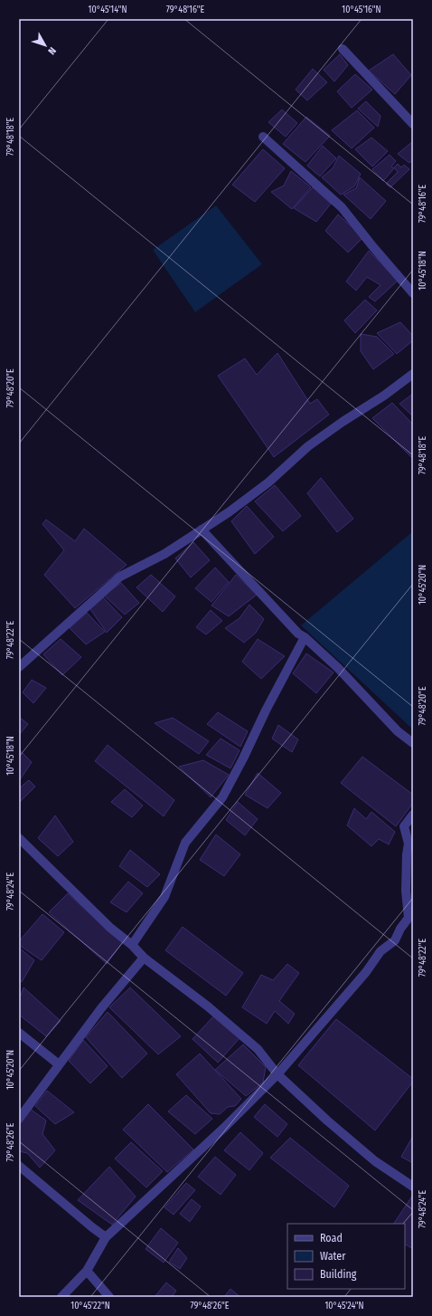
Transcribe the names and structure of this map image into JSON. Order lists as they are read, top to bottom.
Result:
{
  "legend": ["Road", "Water", "Building"],
  "north": "bottom right",
  "coordinates": [
    "10°45'14\"N",
    "79°48'16\"E",
    "10°45'16\"N",
    "79°48'18\"E",
    "10°45'18\"N",
    "79°48'20\"E",
    "10°45'20\"N",
    "79°48'22\"E",
    "79°48'24\"E",
    "79°48'26\"E",
    "10°45'22\"N",
    "10°45'24\"N"
  ]
}
